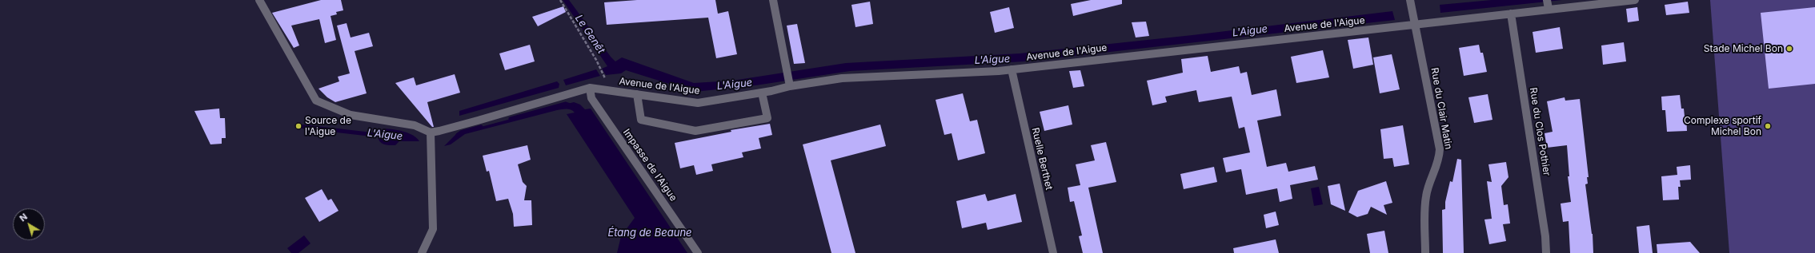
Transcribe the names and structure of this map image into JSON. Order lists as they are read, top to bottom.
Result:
{
  "streets": {
    "street": [
      "Avenue de l'Aigue",
      "Rue du Clair Matin",
      "Rue du Clos Pothier",
      "Ruelle Berthet",
      "Impasse de l'Aigue"
    ]
  },
  "crossings": [
    ["Avenue de l'Aigue", "Rue du Clair Matin"],
    ["Avenue de l'Aigue", "Rue du Clos Pothier"],
    ["Avenue de l'Aigue", "Ruelle Berthet"],
    ["Avenue de l'Aigue", "Impasse de l'Aigue"]
  ],
  "water": ["L'Aigue", "Le Genêt", "Étang de Beaune"],
  "places": ["Stade Michel Bon", "Source de l'Aigue", "Complexe sportif Michel Bon"],
  "north": "top left"
}
